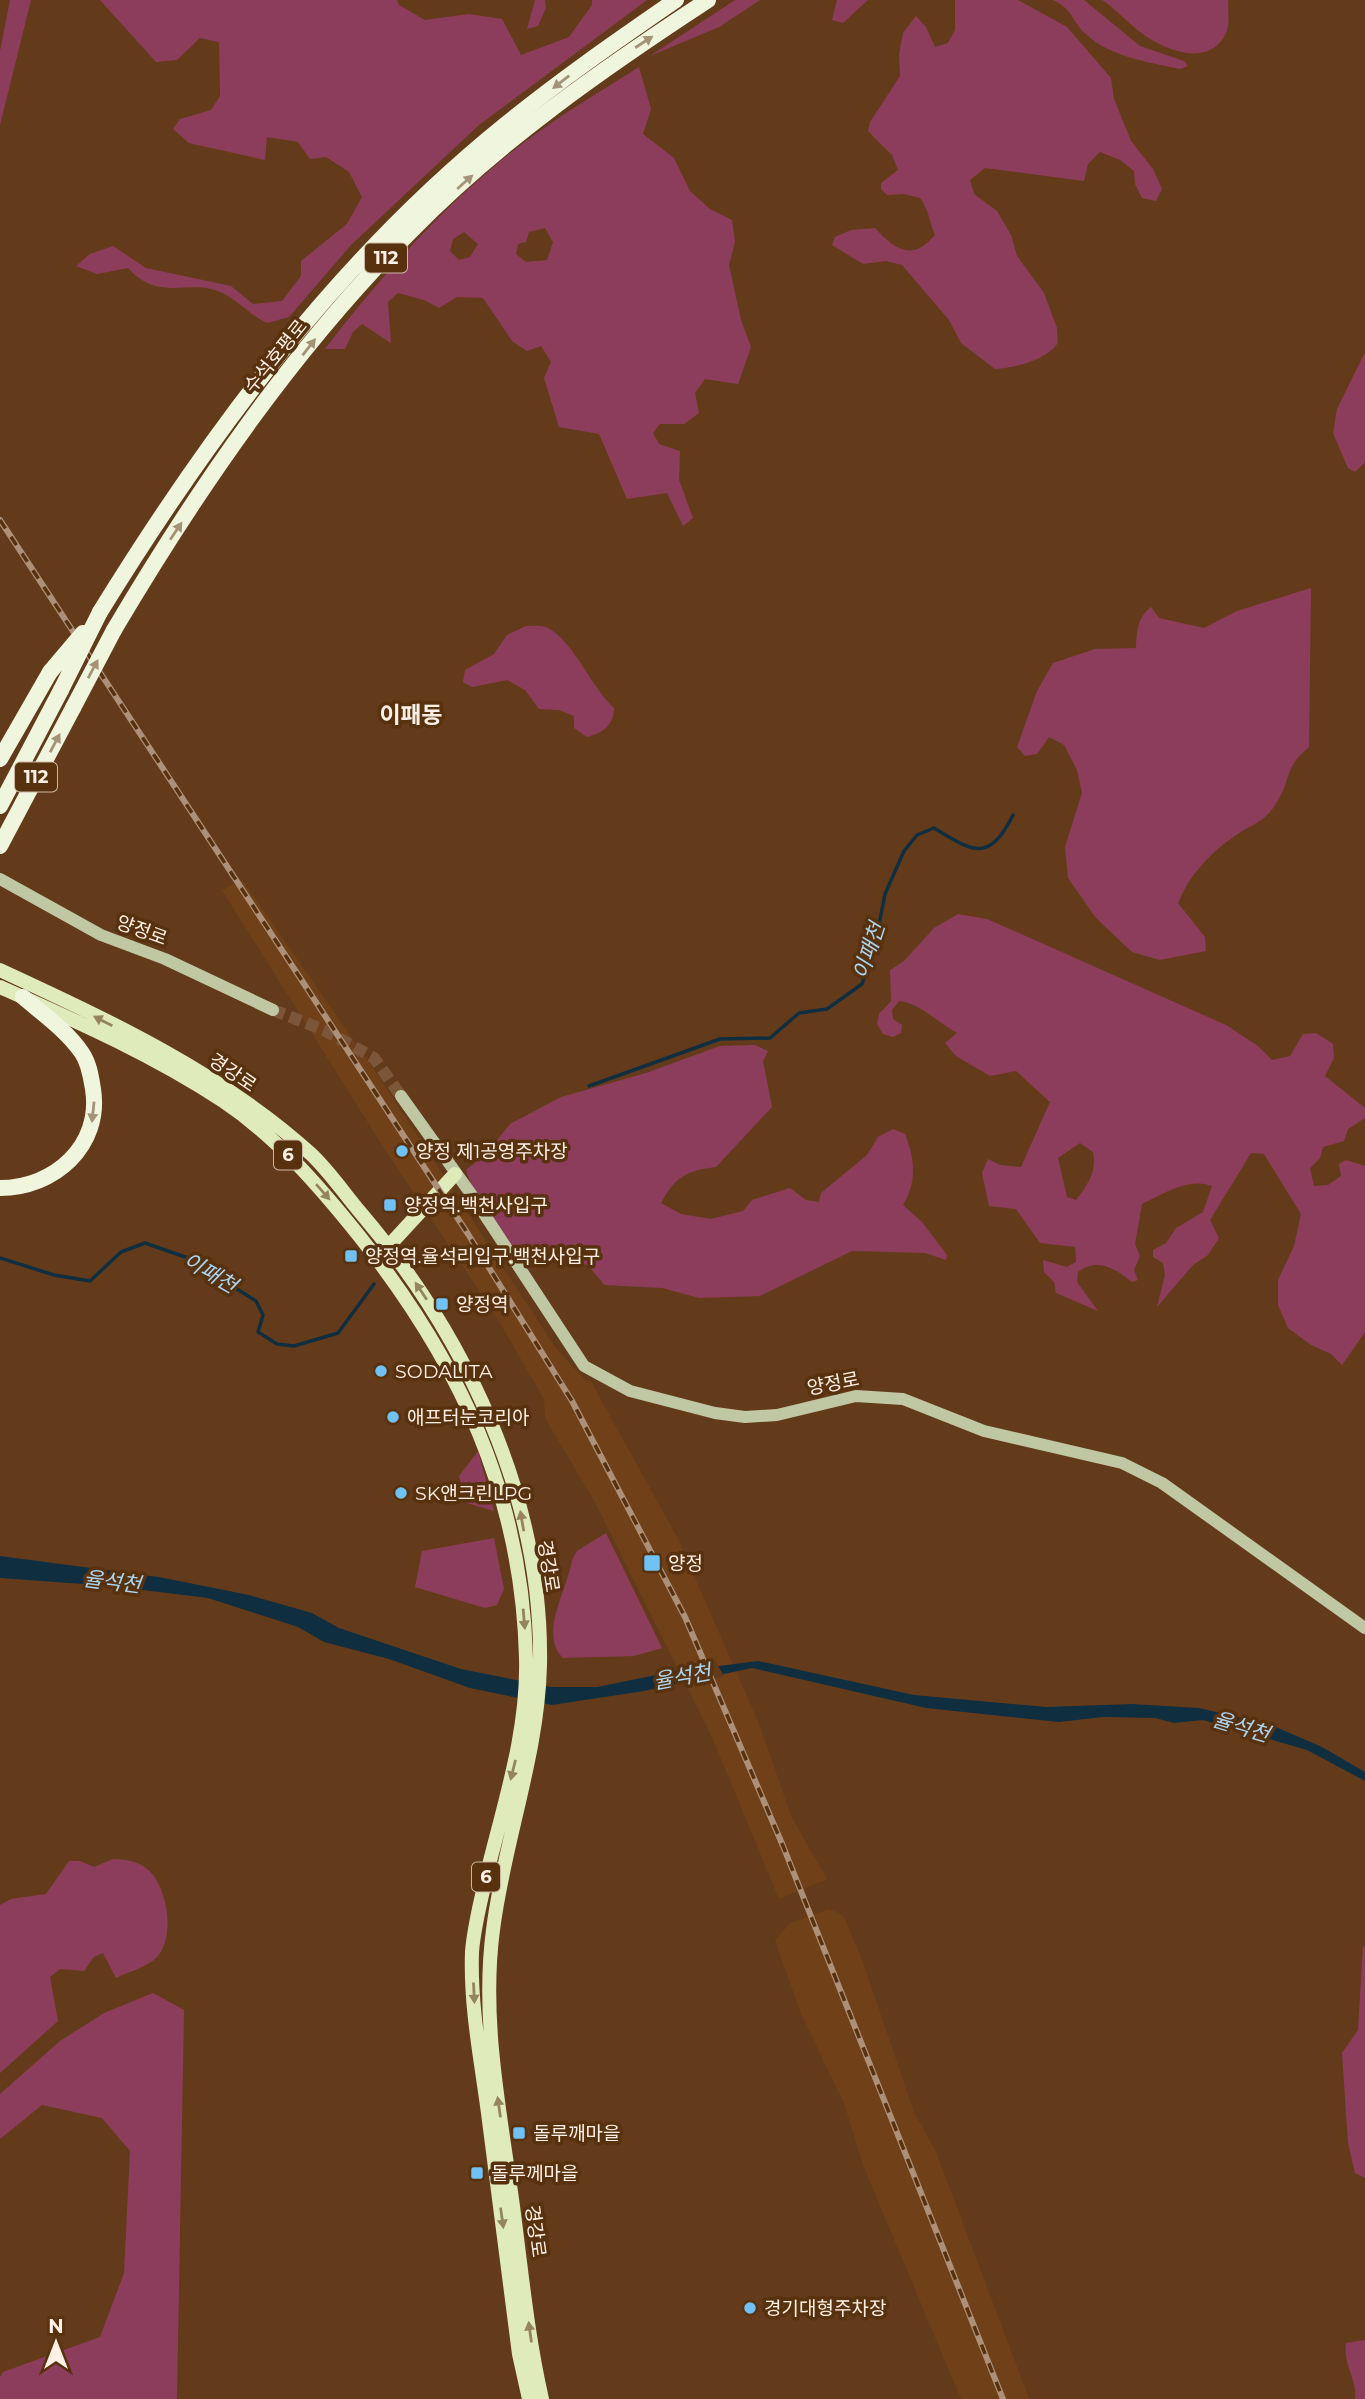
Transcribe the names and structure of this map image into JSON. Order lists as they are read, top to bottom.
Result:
{
  "streets": {
    "highway": ["112", "수석호평로"],
    "main road": ["양정로", "경강로", "6"]
  },
  "districts": ["이패동"],
  "water": ["이패천", "율석천"],
  "places": {
    "other": [
      "양정 제1공영주차장",
      "SODALITA",
      "애프터눈코리아",
      "SK앤크린LPG",
      "경기대형주차장"
    ],
    "transit": [
      "양정역.백천사입구",
      "양정역.율석리입구.백천사입구",
      "양정역",
      "양정",
      "돌루깨마을",
      "돌루께마을"
    ]
  },
  "north": "top"
}
